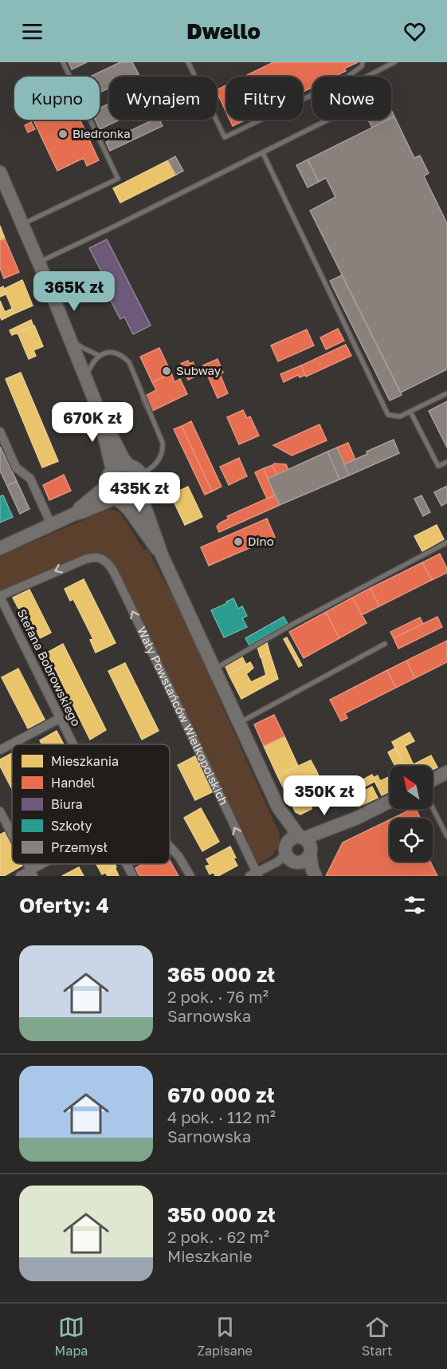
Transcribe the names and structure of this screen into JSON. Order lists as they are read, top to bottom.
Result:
{
  "streets": {
    "street": ["Stefana Bobrowskiego", "Wały Powstańców Wielkopolskich"]
  },
  "crossings": [
    ["Stefana Bobrowskiego", "Wały Powstańców Wielkopolskich"]
  ],
  "one_way": ["Wały Powstańców Wielkopolskich"],
  "places": ["Biedronka", "Subway", "Dino"],
  "legend": [
    "Mieszkania",
    "Handel",
    "Biura",
    "Szkoły",
    "Przemysł"
  ],
  "north": "top left",
  "page": {
    "header": "Dwello",
    "chip": [
      "Kupno",
      "Wynajem",
      "Filtry",
      "Nowe"
    ],
    "price": [
      "365K zł",
      "670K zł",
      "435K zł",
      "350K zł"
    ],
    "heading": "Oferty: 4",
    "list": [
      {
        "name": "365 000 zł",
        "note": "2 pok. · 76 m² · Sarnowska"
      },
      {
        "name": "670 000 zł",
        "note": "4 pok. · 112 m² · Sarnowska"
      },
      {
        "name": "350 000 zł",
        "note": "2 pok. · 62 m² · Mieszkanie"
      }
    ],
    "tabs": ["Mapa", "Zapisane", "Start"]
  }
}
